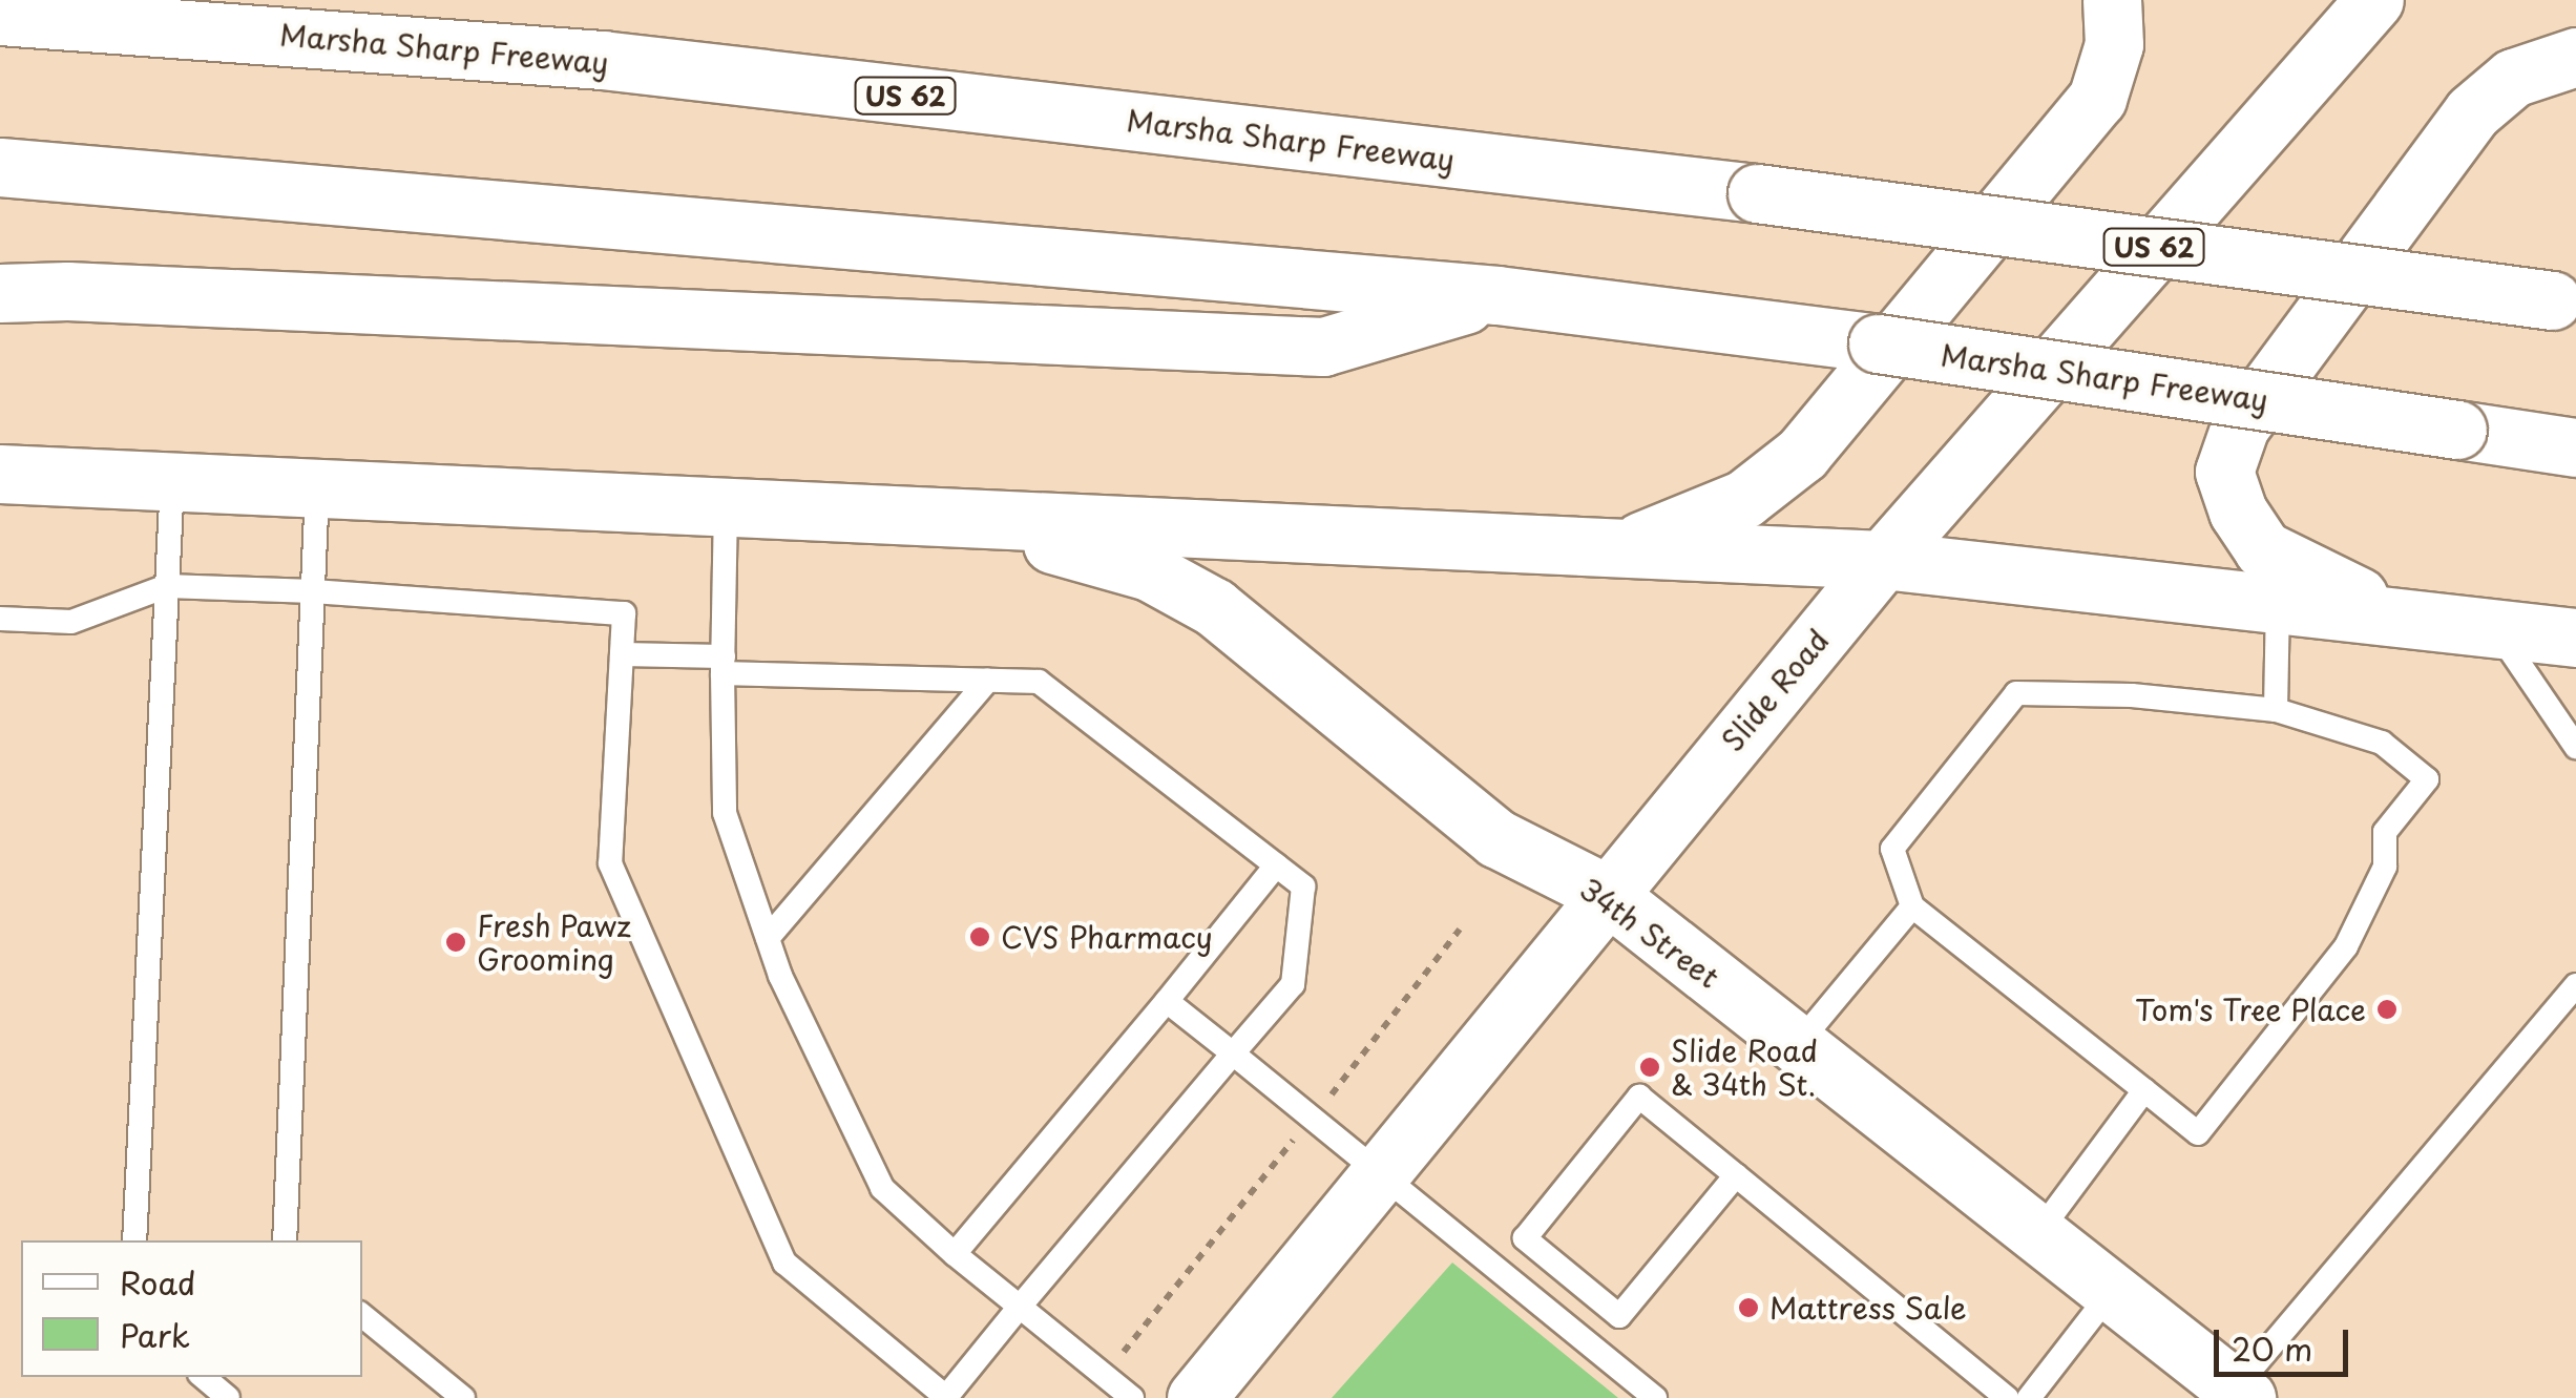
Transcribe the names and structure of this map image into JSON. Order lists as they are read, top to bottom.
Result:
{
  "streets": {
    "main road": [
      "Marsha Sharp Freeway",
      "US 62",
      "Slide Road",
      "34th Street"
    ]
  },
  "crossings": [
    ["Slide Road", "34th Street"]
  ],
  "places": [
    "CVS Pharmacy",
    "Fresh Pawz Grooming",
    "Tom's Tree Place",
    "Slide Road & 34th St.",
    "Mattress Sale"
  ],
  "legend": ["Road", "Park"],
  "scale_bar": "20 m"
}
